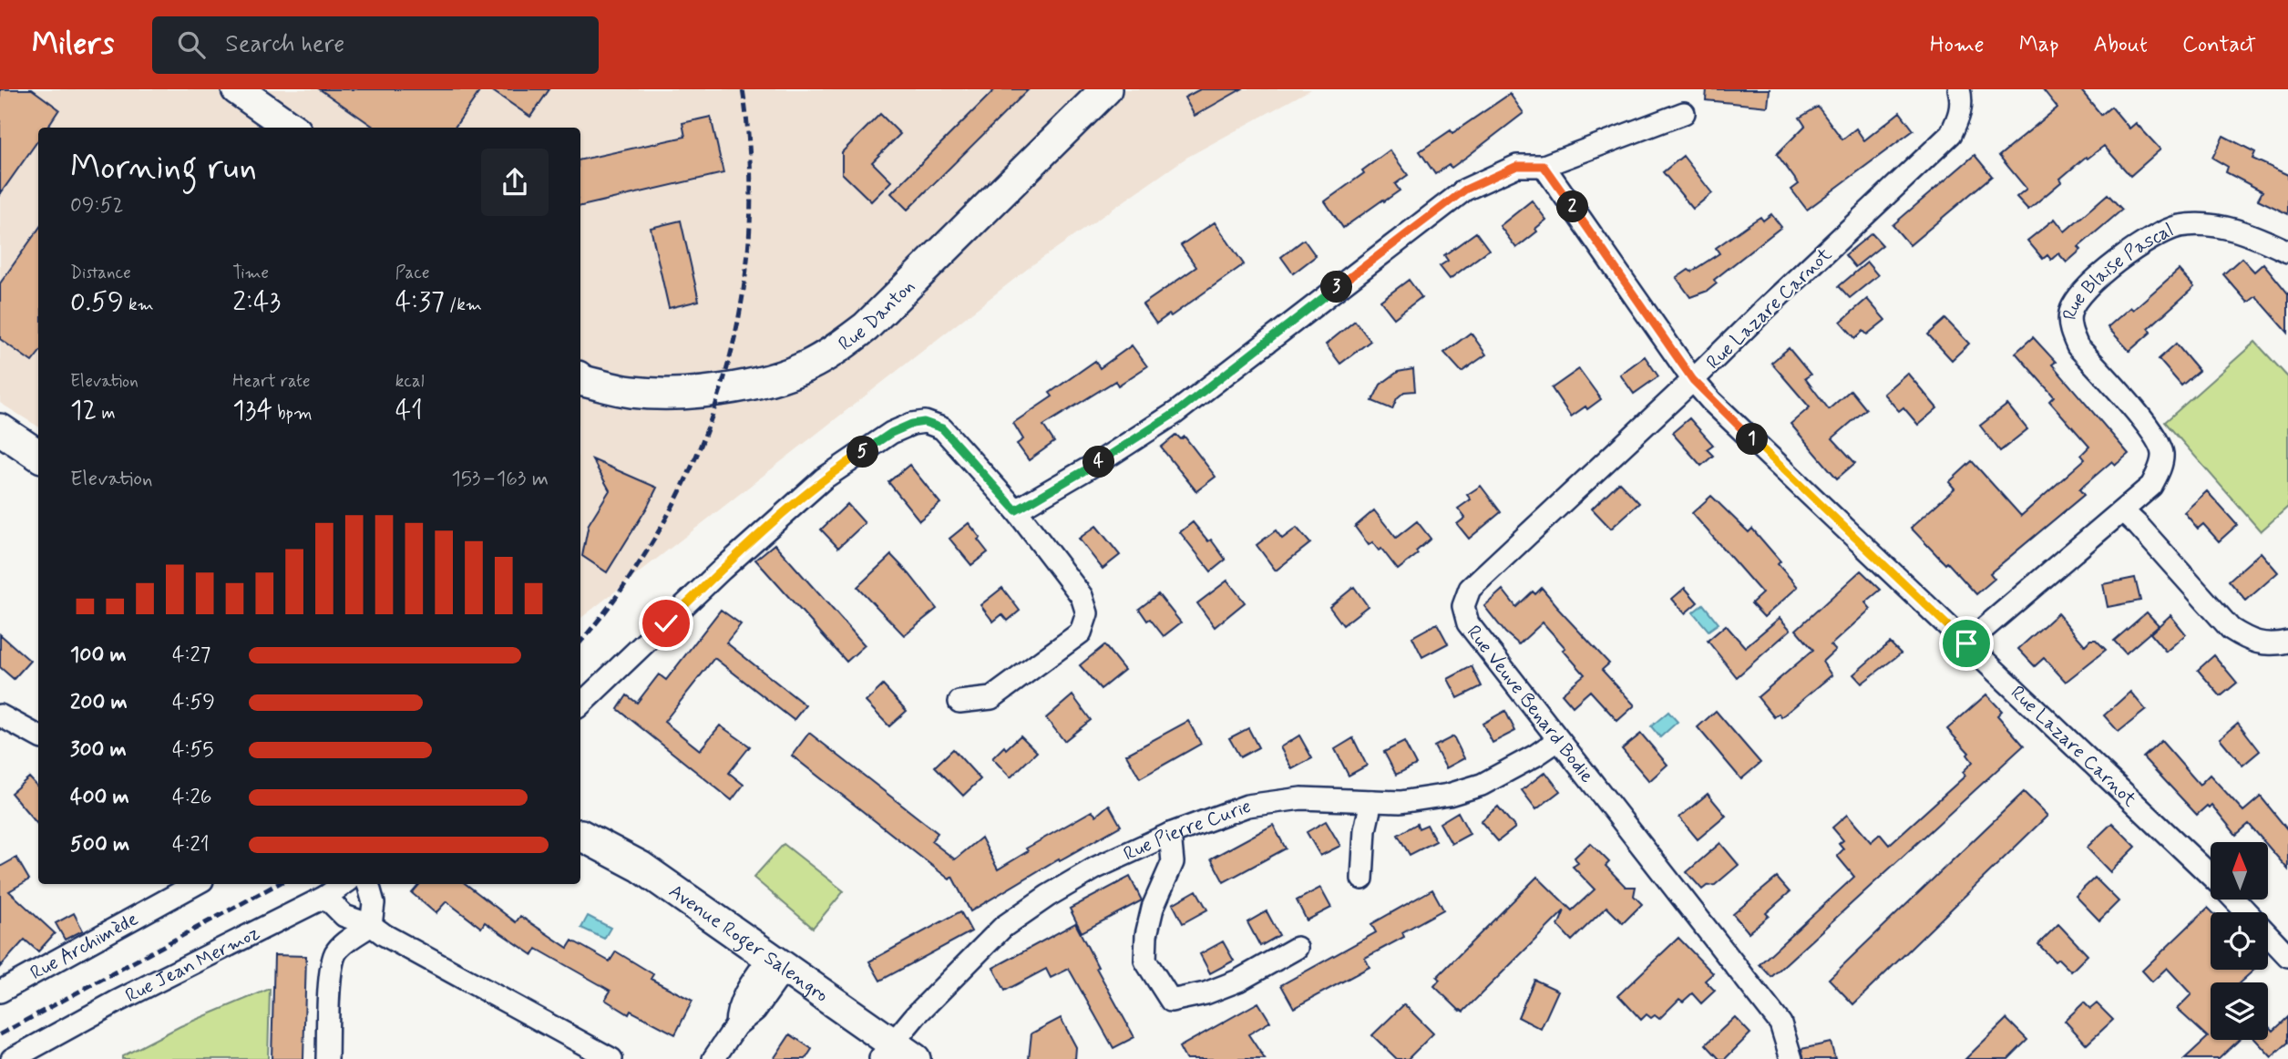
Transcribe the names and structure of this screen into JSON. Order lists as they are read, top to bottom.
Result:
{
  "streets": {
    "street": [
      "Rue Blaise Pascal",
      "Rue Lazare Carnot",
      "Rue Danton",
      "Rue Veuve Benard Bodie",
      "Rue Pierre Curie",
      "Avenue Roger Salengro",
      "Rue Archimède",
      "Rue Jean Mermoz"
    ]
  },
  "crossings": [
    ["Rue Blaise Pascal", "Rue Lazare Carnot"],
    ["Rue Lazare Carnot", "Rue Veuve Benard Bodie"],
    ["Rue Veuve Benard Bodie", "Rue Pierre Curie"],
    ["Rue Pierre Curie", "Avenue Roger Salengro"]
  ],
  "north": "top",
  "page": {
    "header": "Milers",
    "search": "Search here",
    "nav": [
      "Home",
      "Map",
      "About",
      "Contact"
    ],
    "heading": ["Morning run", "09:52"],
    "pins": [
      "2",
      "3",
      "1",
      "5",
      "4"
    ],
    "stats": [
      ["Distance", "0.59 km"],
      ["Time", "2:43"],
      ["Pace", "4:37 /km"],
      ["Elevation", "12 m"],
      ["Heart rate", "134 bpm"],
      ["kcal", "41"]
    ],
    "chart": ["Elevation", "153–163 m"],
    "list": [
      {
        "name": "100 m",
        "note": "4:27"
      },
      {
        "name": "200 m",
        "note": "4:59"
      },
      {
        "name": "300 m",
        "note": "4:55"
      },
      {
        "name": "400 m",
        "note": "4:26"
      },
      {
        "name": "500 m",
        "note": "4:21"
      }
    ]
  }
}
